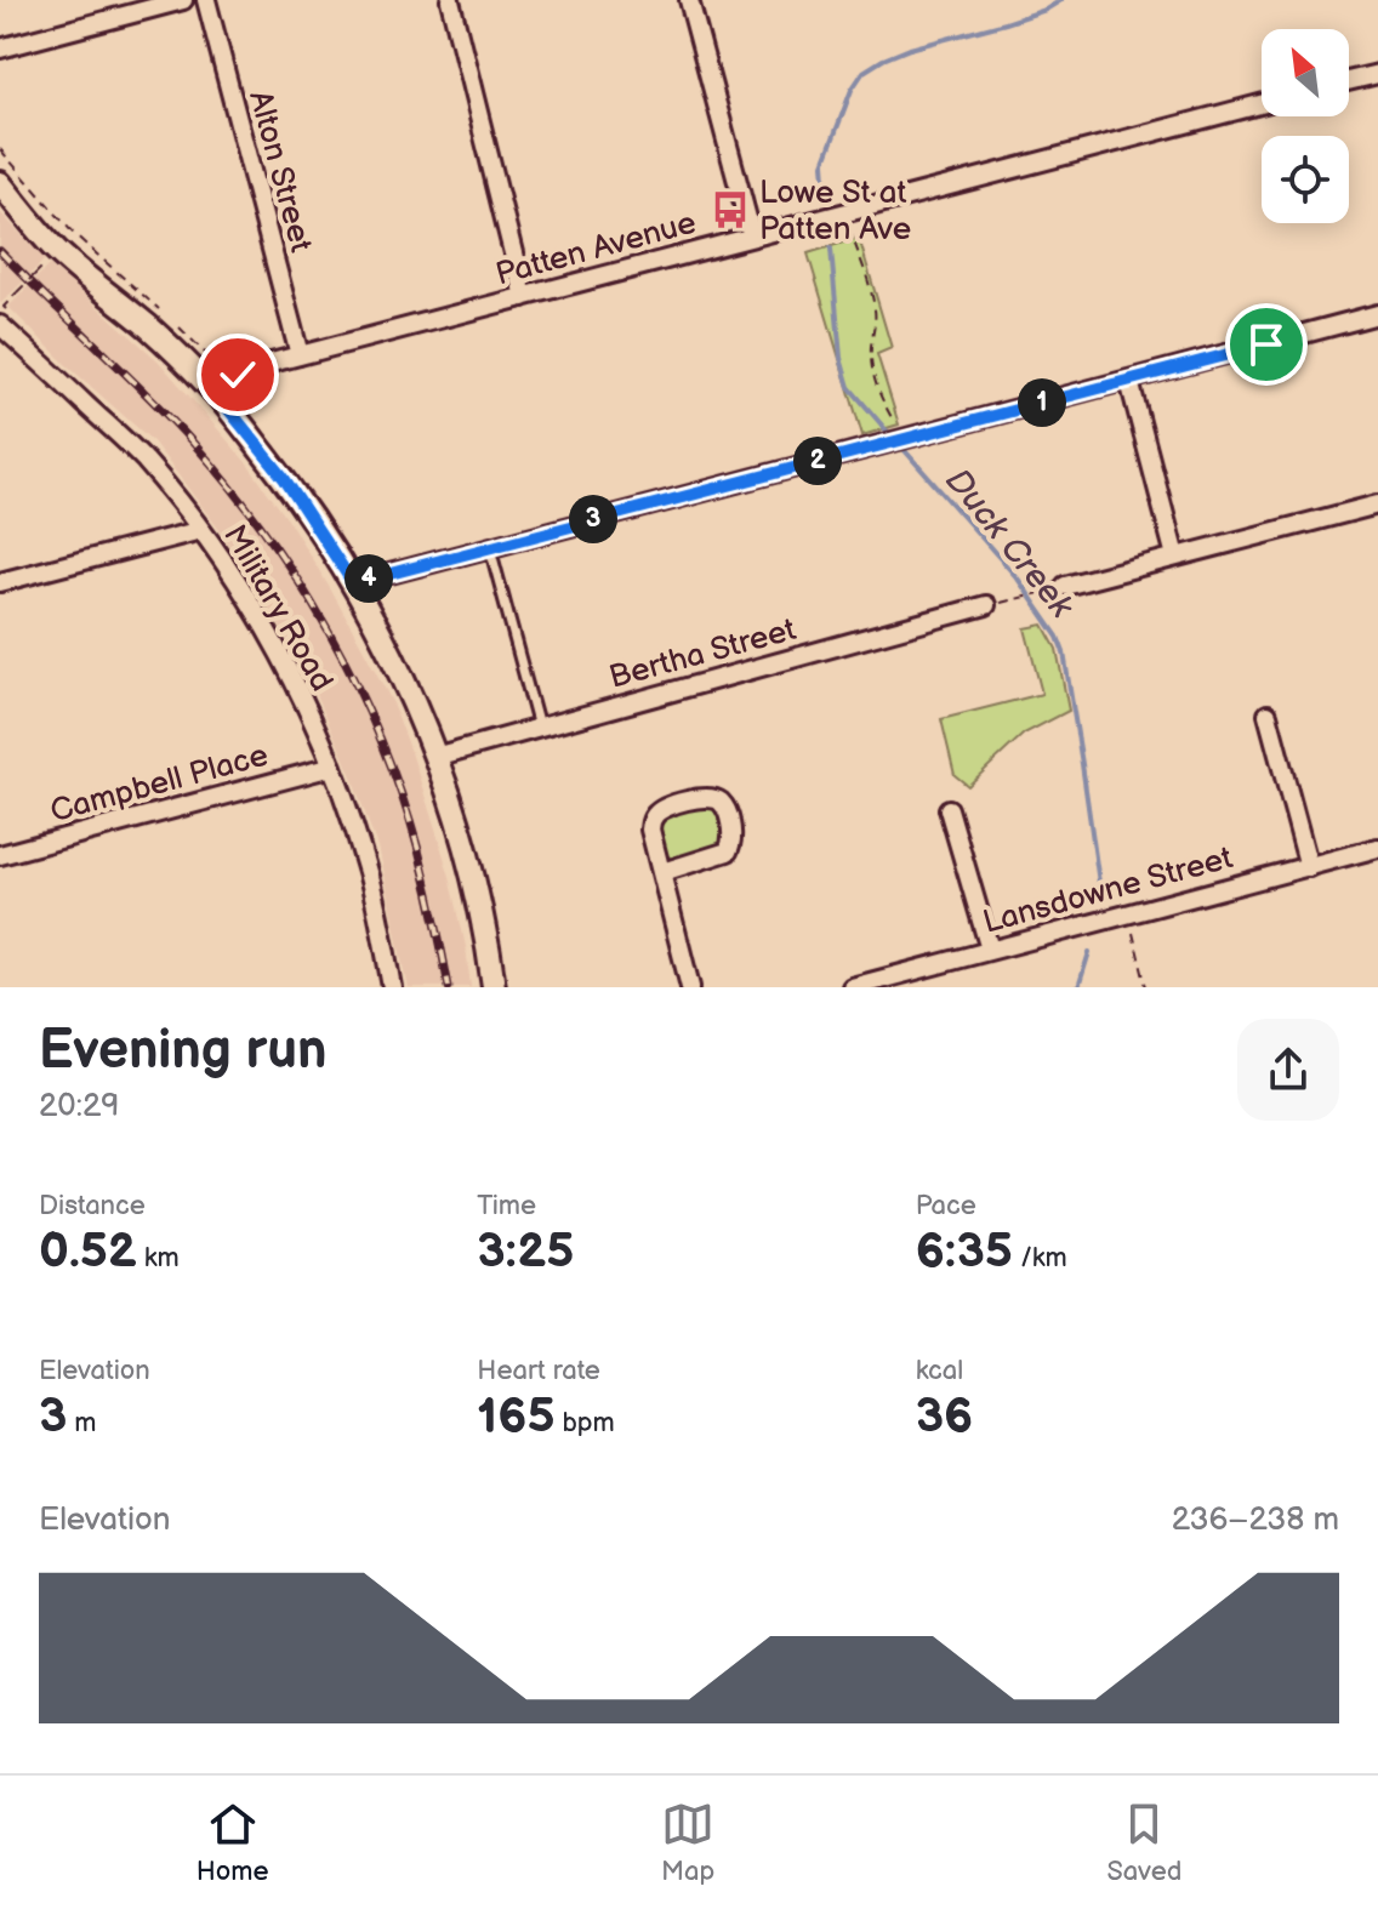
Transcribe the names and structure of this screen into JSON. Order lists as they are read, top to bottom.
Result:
{
  "streets": {
    "street": [
      "Alton Street",
      "Patten Avenue",
      "Military Road",
      "Bertha Street",
      "Campbell Place",
      "Lansdowne Street"
    ]
  },
  "crossings": [
    ["Alton Street", "Patten Avenue"],
    ["Military Road", "Campbell Place"]
  ],
  "water": ["Duck Creek"],
  "places": {
    "bus stop": ["Lowe St at Patten Ave"]
  },
  "north": "top left",
  "page": {
    "pins": [
      "1",
      "2",
      "3",
      "4"
    ],
    "heading": ["Evening run", "20:29"],
    "stats": [
      ["Distance", "0.52 km"],
      ["Time", "3:25"],
      ["Pace", "6:35 /km"],
      ["Elevation", "3 m"],
      ["Heart rate", "165 bpm"],
      ["kcal", "36"]
    ],
    "chart": ["Elevation", "236–238 m"],
    "tabs": ["Home", "Map", "Saved"]
  }
}
